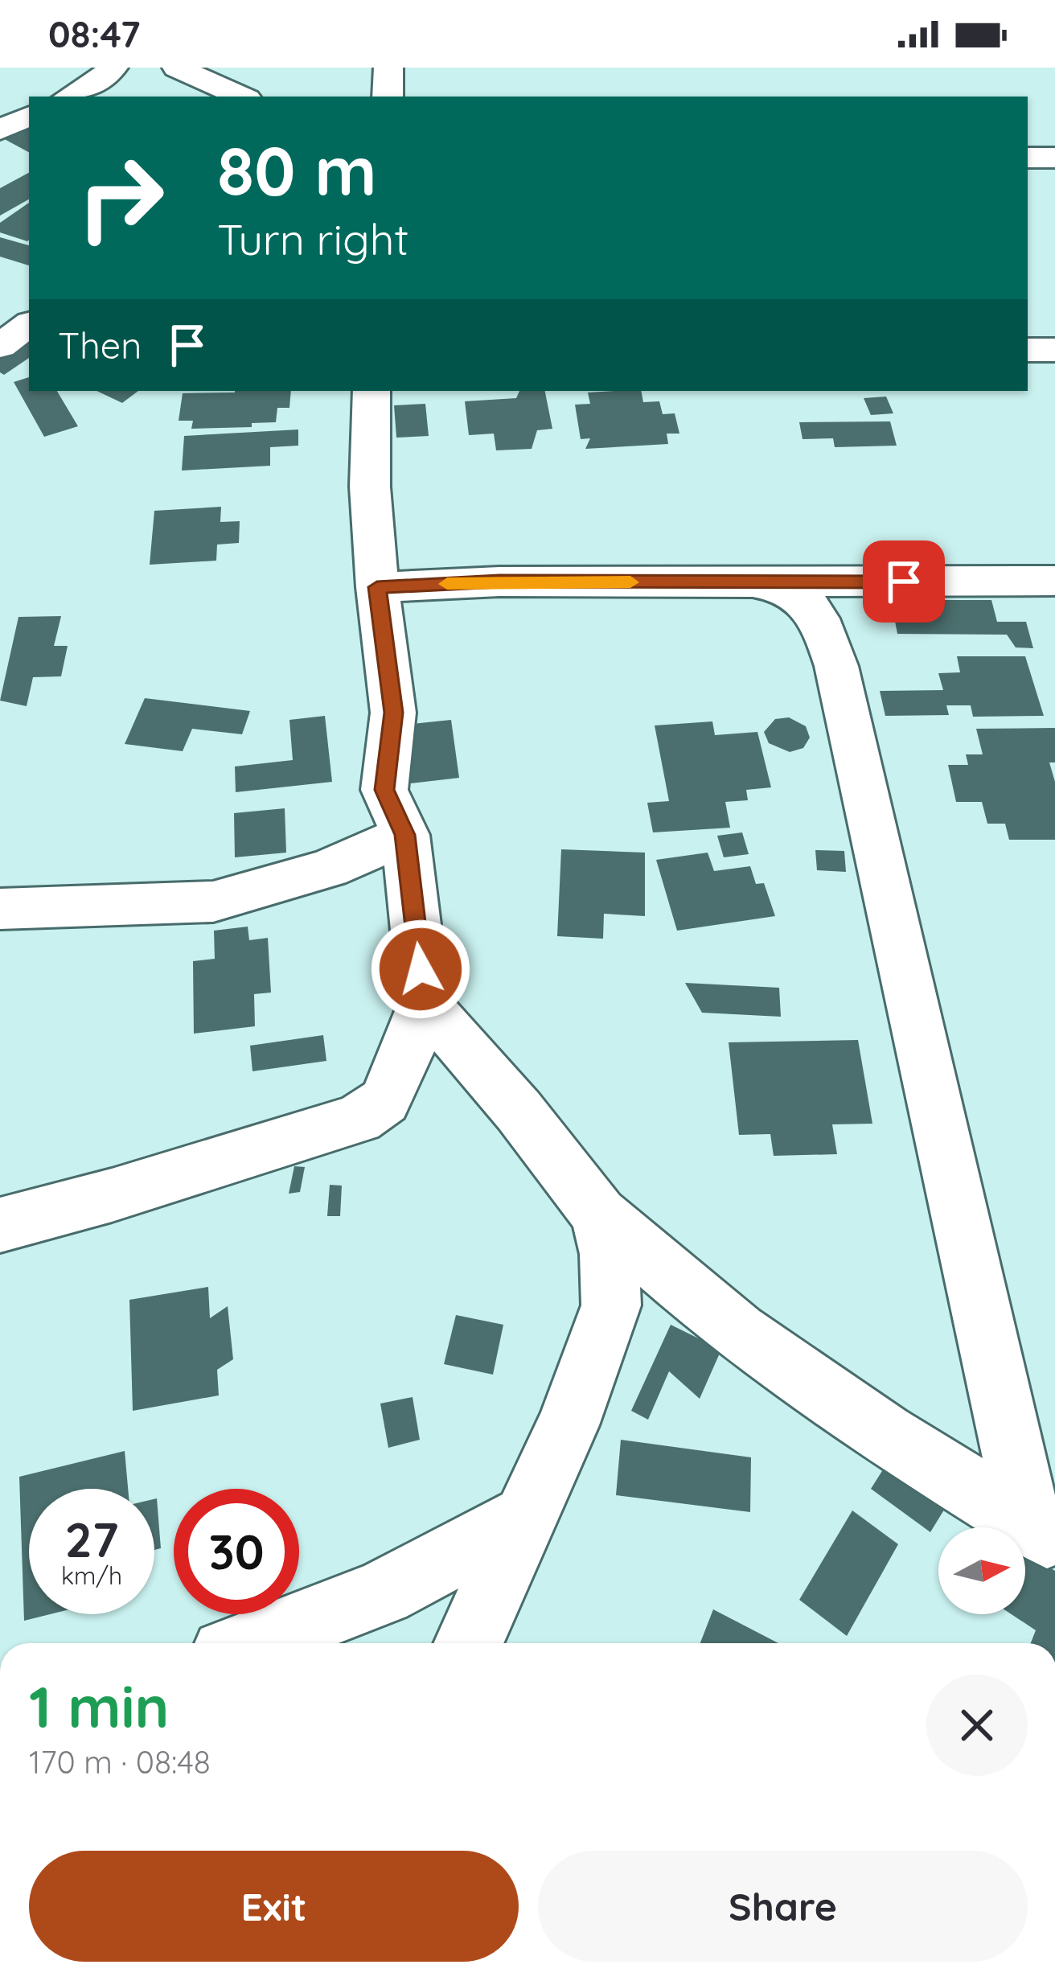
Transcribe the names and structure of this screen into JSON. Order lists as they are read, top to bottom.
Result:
{
  "north": "right",
  "page": {
    "status": "08:47",
    "turn": ["80 m", "Turn right"],
    "then": "Then",
    "speed": "27 km/h",
    "limit": "30",
    "heading": ["1 min", "170 m · 08:48"],
    "buttons": ["Exit", "Share"]
  }
}
